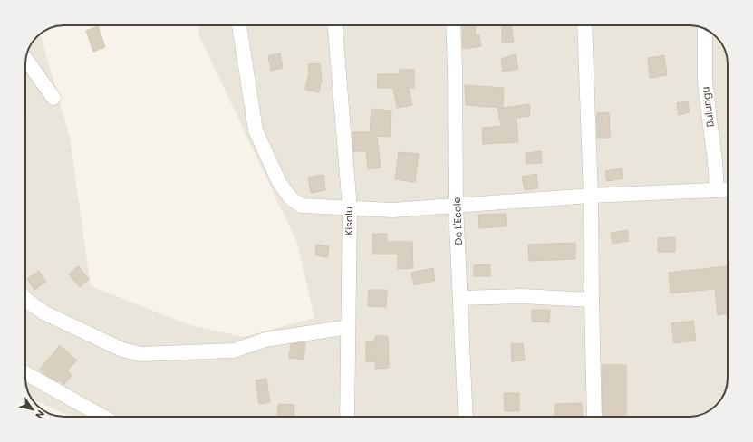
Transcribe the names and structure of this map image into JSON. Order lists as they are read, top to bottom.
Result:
{
  "streets": {
    "street": ["Bulungu", "Kisalu", "De L'Ecole"]
  },
  "north": "bottom right"
}
